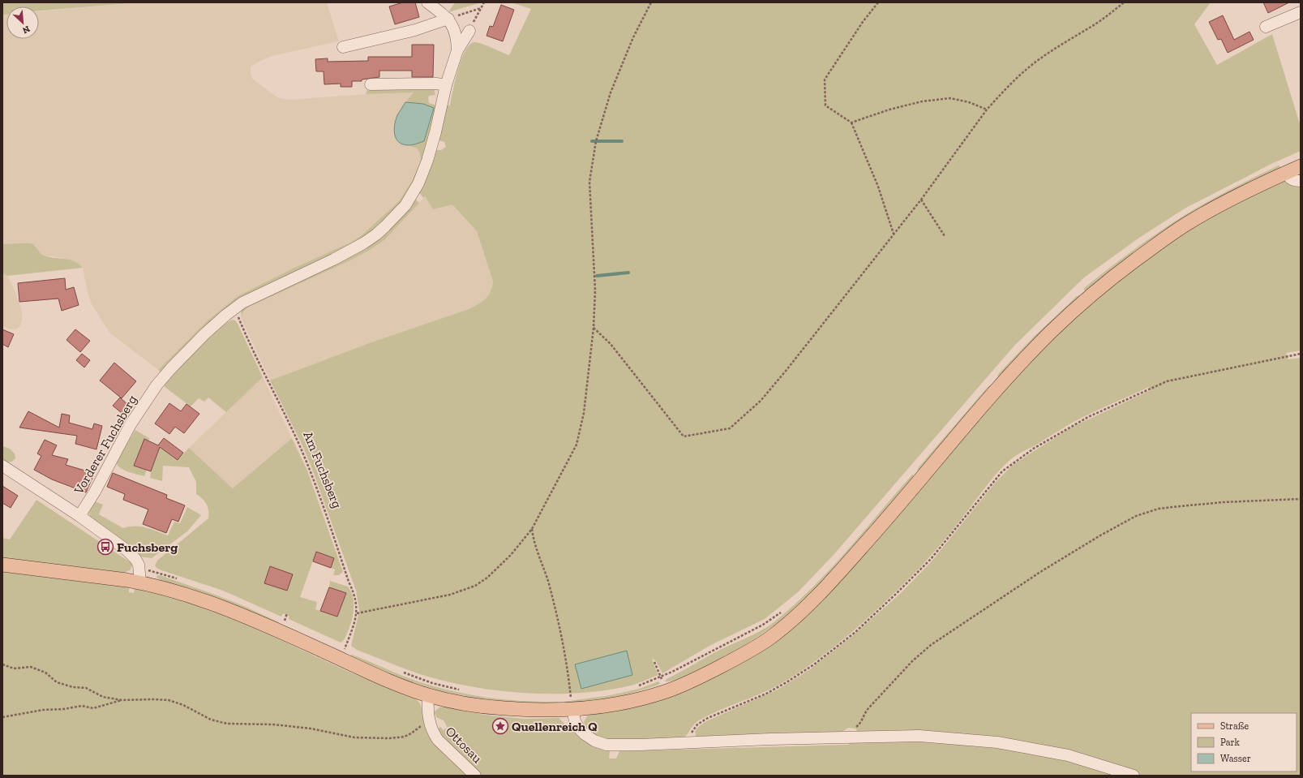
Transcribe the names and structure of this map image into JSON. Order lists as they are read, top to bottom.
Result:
{
  "streets": {
    "street": ["Vorderer Fuchsberg", "Ottosau"],
    "path": ["Am Fuchsberg"]
  },
  "crossings": [
    ["Vorderer Fuchsberg", "Am Fuchsberg"]
  ],
  "places": {
    "bus stop": ["Fuchsberg"],
    "place": ["Quellenreich Q"]
  },
  "legend": ["Straße", "Park", "Wasser"],
  "north": "bottom right"
}
